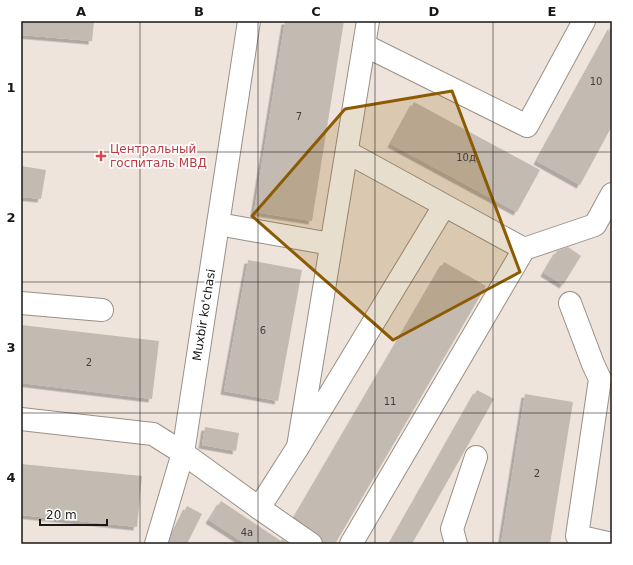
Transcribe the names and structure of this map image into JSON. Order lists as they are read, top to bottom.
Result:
{
  "streets": {
    "street": ["Muxbir ko'chasi"]
  },
  "places": {
    "health": ["Центральный госпиталь МВД"]
  },
  "house_numbers": [
    "10",
    "7",
    "10д",
    "6",
    "2",
    "11",
    "2",
    "4а"
  ],
  "scale_bar": "20 m",
  "grid": {
    "columns": [
      "A",
      "B",
      "C",
      "D",
      "E"
    ],
    "rows": [
      "1",
      "2",
      "3",
      "4"
    ]
  }
}
